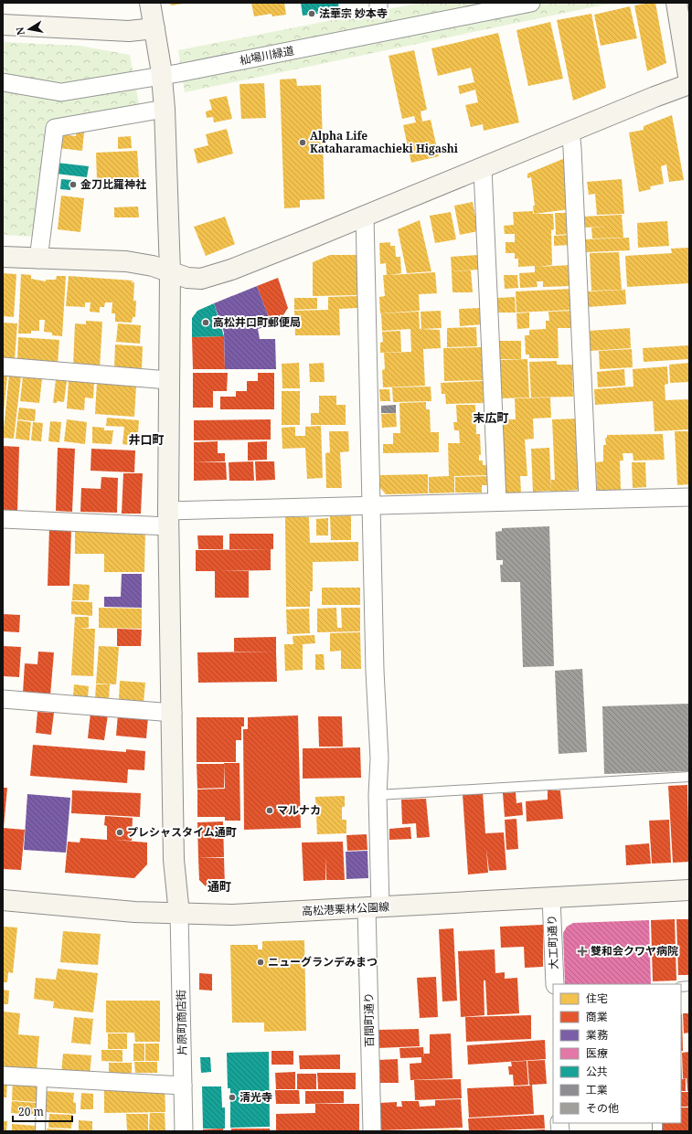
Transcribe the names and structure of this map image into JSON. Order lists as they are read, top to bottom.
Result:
{
  "streets": {
    "street": [
      "杣場川緑道",
      "高松港栗林公園線",
      "大工町通り",
      "百間町通り",
      "片原町商店街"
    ]
  },
  "crossings": [
    ["高松港栗林公園線", "大工町通り"],
    ["高松港栗林公園線", "百間町通り"],
    ["高松港栗林公園線", "片原町商店街"]
  ],
  "districts": ["末広町", "井口町", "通町"],
  "places": {
    "other": [
      "法華宗 妙本寺",
      "Alpha Life Kataharamachieki Higashi",
      "金刀比羅神社",
      "高松井口町郵便局",
      "マルナカ",
      "プレシャスタイム通町",
      "ニューグランデみまつ",
      "清光寺"
    ],
    "health": ["雙和会クワヤ病院"]
  },
  "legend": [
    "住宅",
    "商業",
    "業務",
    "医療",
    "公共",
    "工業",
    "その他"
  ],
  "scale_bar": "20 m",
  "north": "left"
}
